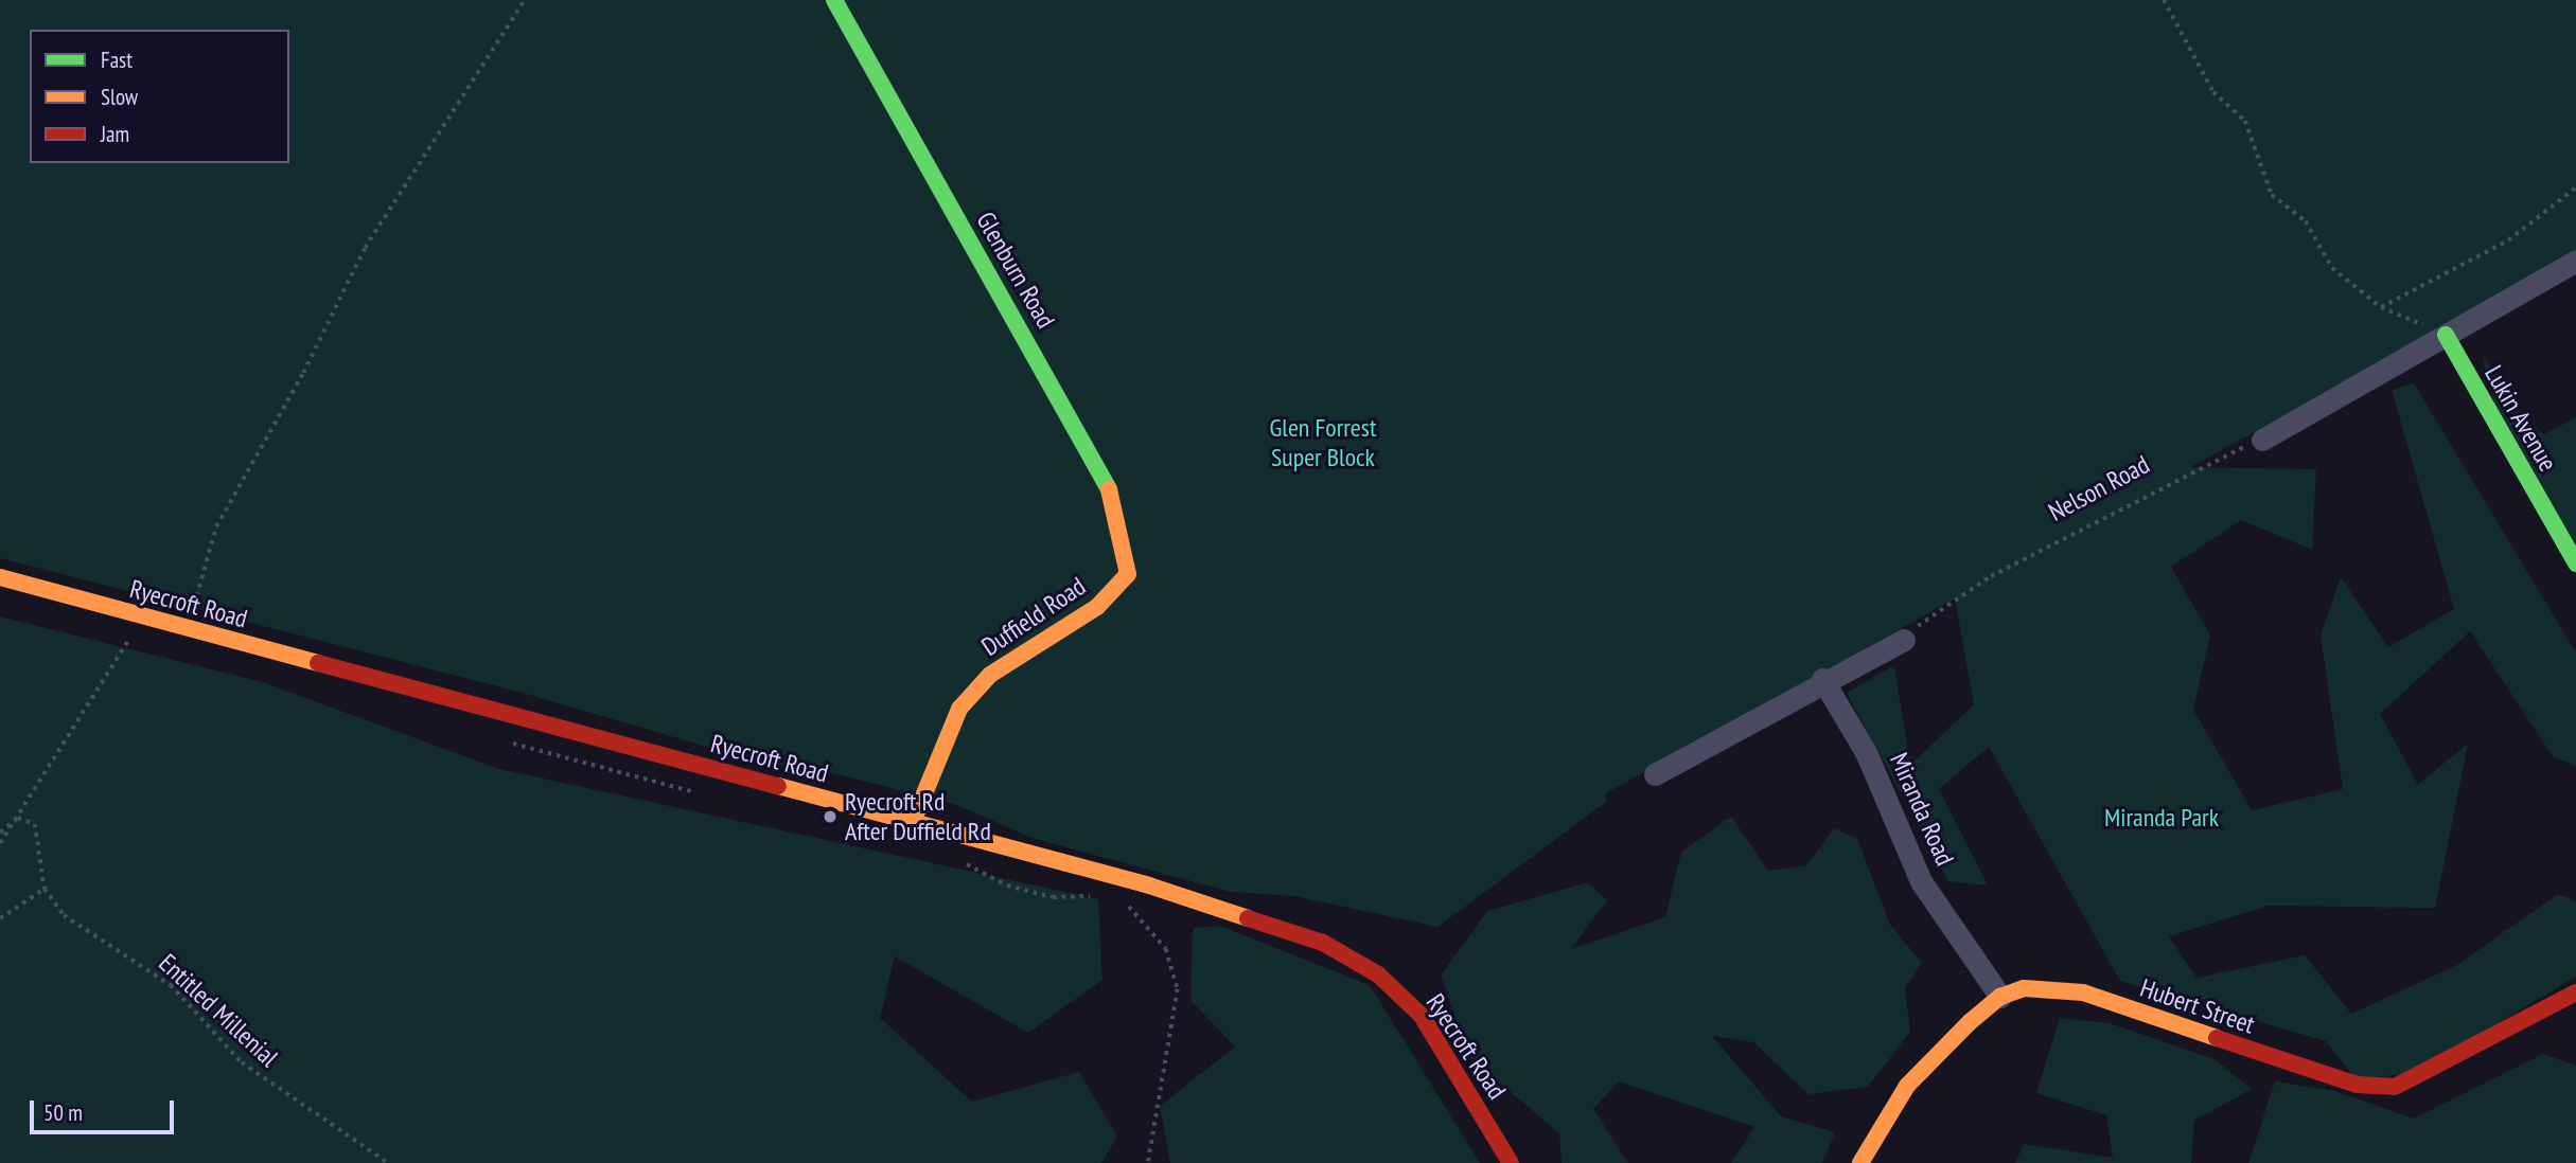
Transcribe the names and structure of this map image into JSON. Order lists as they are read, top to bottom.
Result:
{
  "streets": {
    "street": [
      "Glenburn Road",
      "Lukin Avenue",
      "Ryecroft Road",
      "Duffield Road",
      "Miranda Road",
      "Hubert Street"
    ],
    "path": ["Nelson Road", "Entitled Millenial"]
  },
  "crossings": [
    ["Glenburn Road", "Duffield Road"],
    ["Ryecroft Road", "Duffield Road"],
    ["Miranda Road", "Hubert Street"]
  ],
  "parks": ["Glen Forrest Super Block", "Miranda Park"],
  "places": ["Ryecroft Rd After Duffield Rd"],
  "legend": ["Fast", "Slow", "Jam"],
  "scale_bar": "50 m"
}
